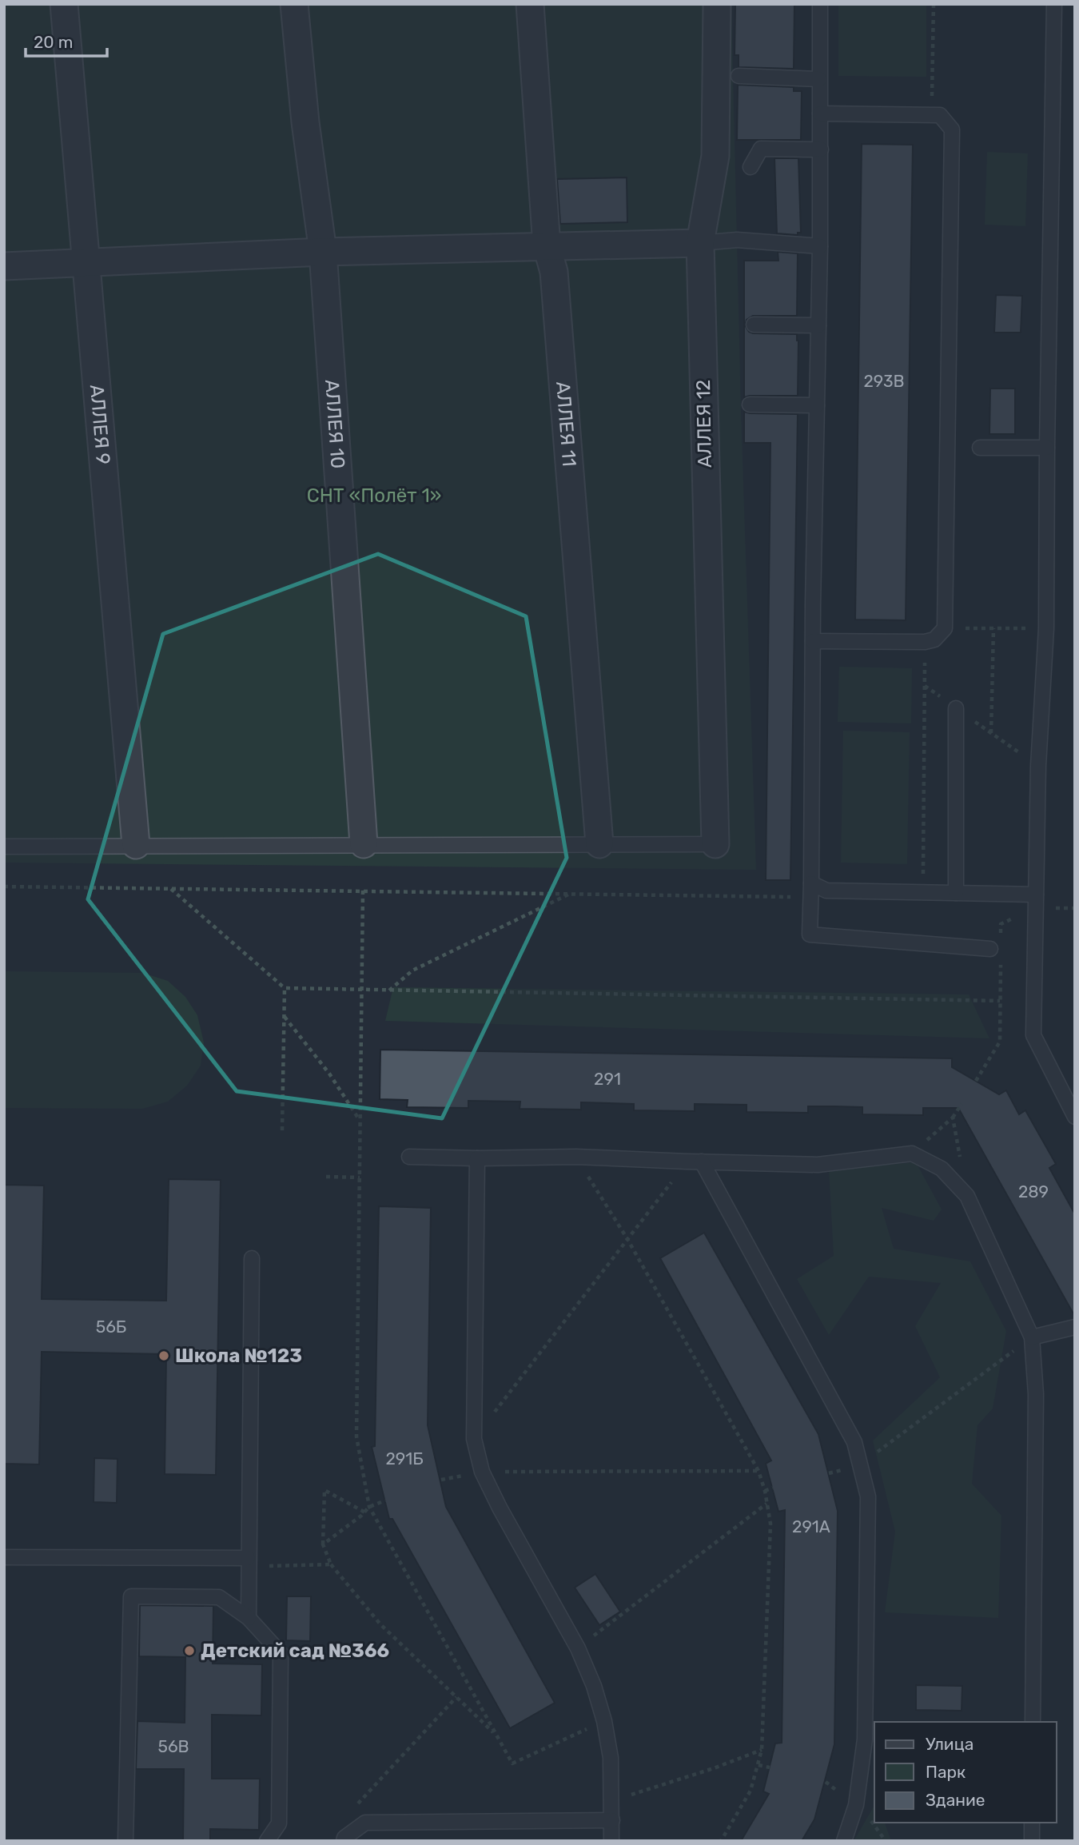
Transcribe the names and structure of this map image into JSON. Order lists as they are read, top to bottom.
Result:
{
  "streets": {
    "street": [
      "АЛЛЕЯ 10",
      "АЛЛЕЯ 11",
      "АЛЛЕЯ 12",
      "АЛЛЕЯ 9"
    ]
  },
  "parks": ["СНТ «Полёт 1»"],
  "places": ["Школа №123", "Детский сад №366"],
  "house_numbers": [
    "293В",
    "291",
    "289",
    "56Б",
    "291Б",
    "291А",
    "56В"
  ],
  "legend": ["Улица", "Парк", "Здание"],
  "scale_bar": "20 m"
}
